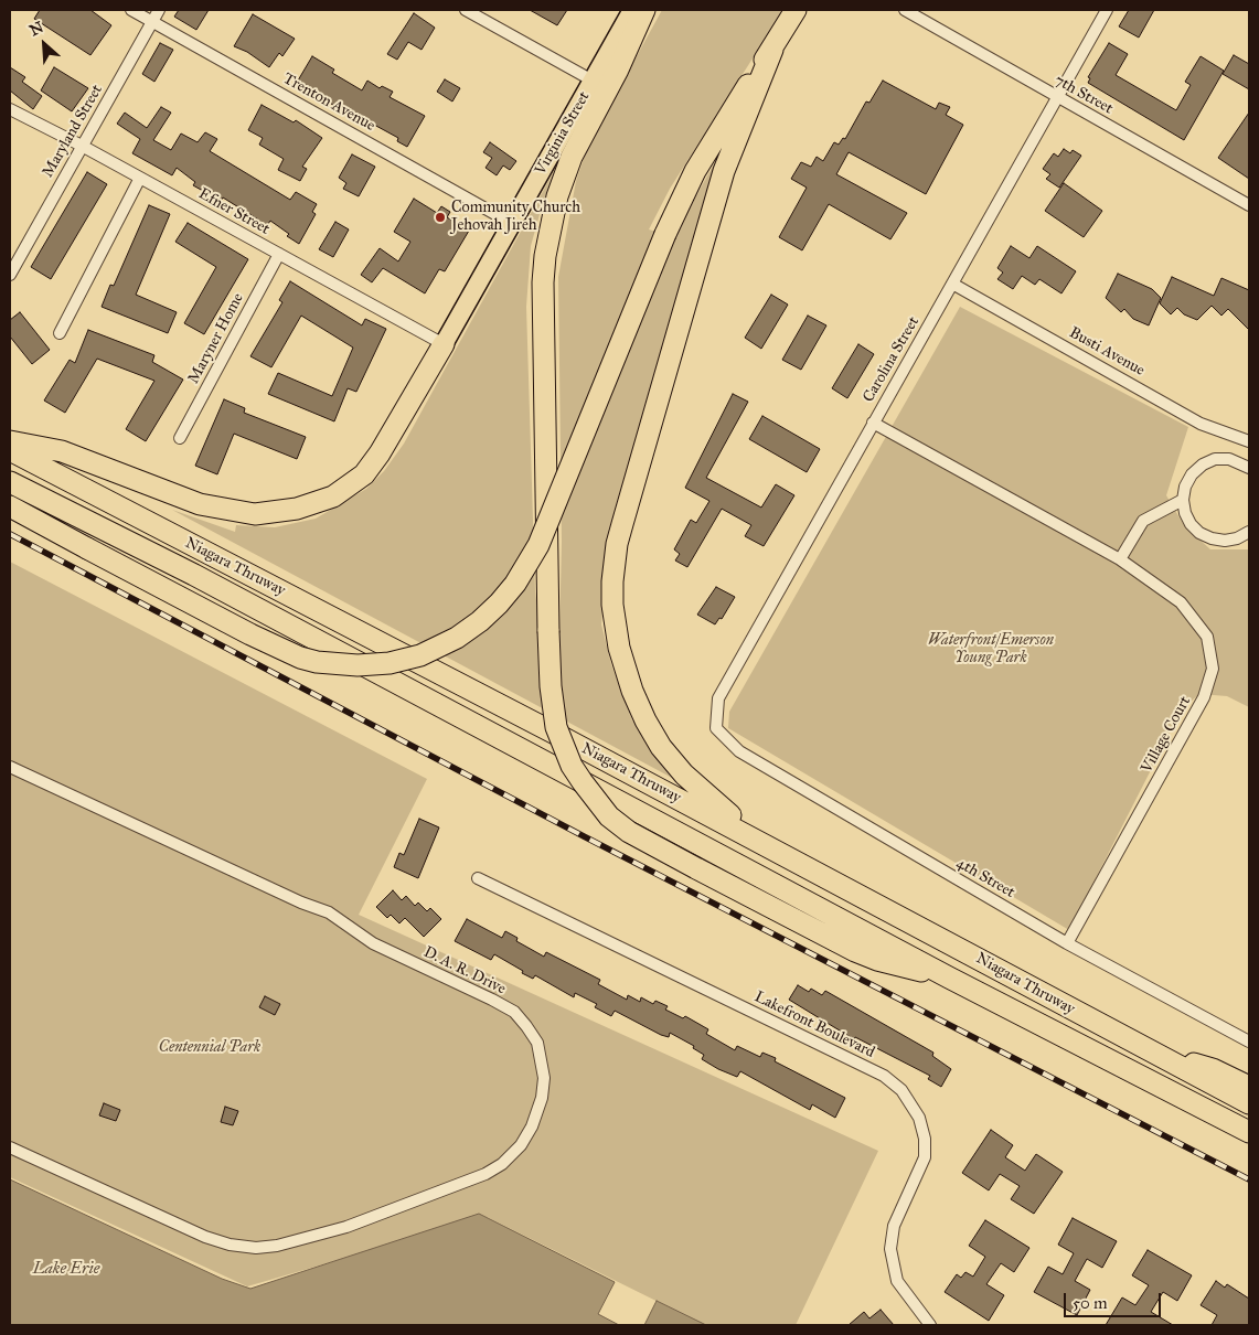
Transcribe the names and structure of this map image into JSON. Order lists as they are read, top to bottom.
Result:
{
  "streets": {
    "highway": ["Niagara Thruway"],
    "main road": ["Virginia Street"],
    "street": [
      "7th Street",
      "Trenton Avenue",
      "Maryland Street",
      "Efner Street",
      "Maryner Home",
      "Busti Avenue",
      "Carolina Street",
      "Village Court",
      "4th Street",
      "D. A. R. Drive",
      "Lakefront Boulevard"
    ]
  },
  "crossings": [
    ["7th Street", "Carolina Street"],
    ["Trenton Avenue", "Maryland Street"],
    ["Trenton Avenue", "Virginia Street"],
    ["Maryland Street", "Efner Street"],
    ["Virginia Street", "Efner Street"],
    ["Efner Street", "Maryner Home"],
    ["Busti Avenue", "Carolina Street"],
    ["Carolina Street", "Village Court"],
    ["Carolina Street", "4th Street"],
    ["Village Court", "4th Street"]
  ],
  "water": ["Lake Erie"],
  "parks": ["Waterfront/Emerson Young Park", "Centennial Park"],
  "places": ["Community Church Jehovah Jireh"],
  "scale_bar": "50 m",
  "north": "top left"
}
